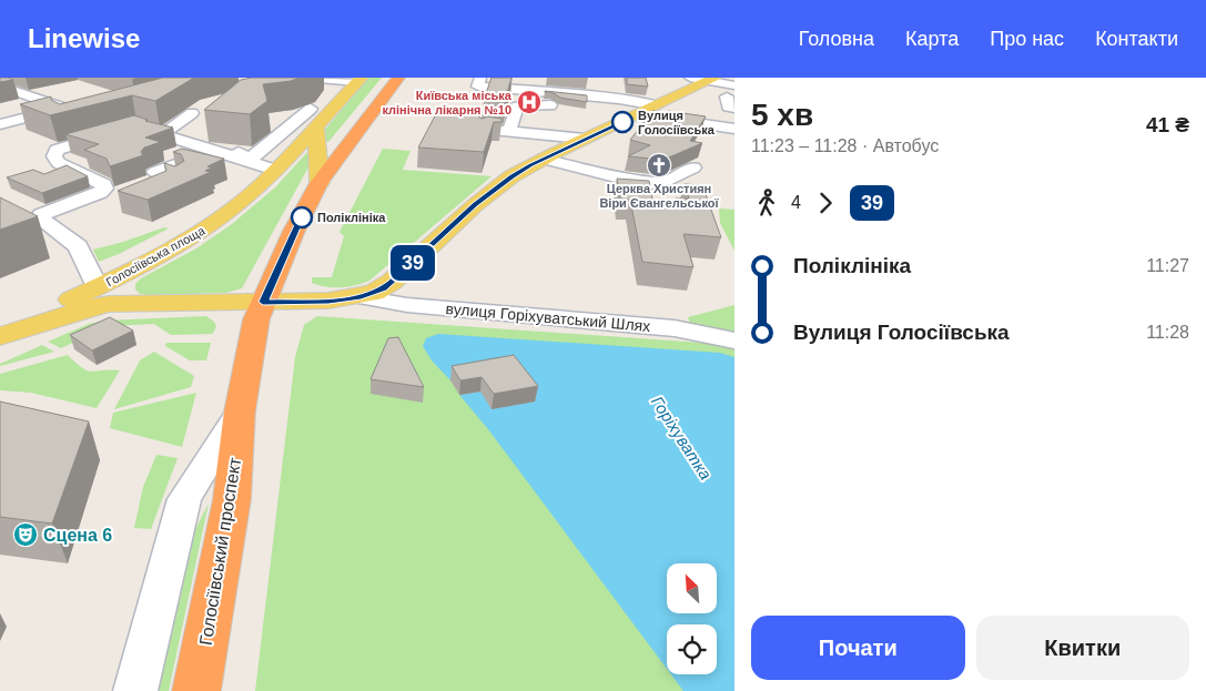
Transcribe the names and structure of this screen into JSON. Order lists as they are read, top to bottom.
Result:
{
  "streets": {
    "highway": ["Голосіївський проспект"],
    "main road": ["Голосіївська площа"],
    "street": ["вулиця Горіхуватський Шлях"]
  },
  "crossings": [
    ["Голосіївська площа", "вулиця Горіхуватський Шлях"],
    ["Голосіївська площа", "Голосіївський проспект"]
  ],
  "water": ["Горіхуватка"],
  "places": {
    "hospital": ["Київська міська клінічна лікарня №10"],
    "other": ["Вулиця Голосіївська", "Поліклініка"],
    "church": ["Церква Християн Віри Євангельської"],
    "theatre": ["Сцена 6"]
  },
  "lines": ["bus line 39"],
  "north": "top left",
  "page": {
    "header": "Linewise",
    "nav": [
      "Головна",
      "Карта",
      "Про нас",
      "Контакти"
    ],
    "on_map": "39",
    "heading": ["5 хв", "11:23 – 11:28 · Автобус", "41 ₴"],
    "legs": ["4", "39"],
    "list": [
      {
        "name": "Поліклініка",
        "value": "11:27"
      },
      {
        "name": "Вулиця Голосіївська",
        "value": "11:28"
      }
    ],
    "buttons": ["Почати", "Квитки"]
  }
}
